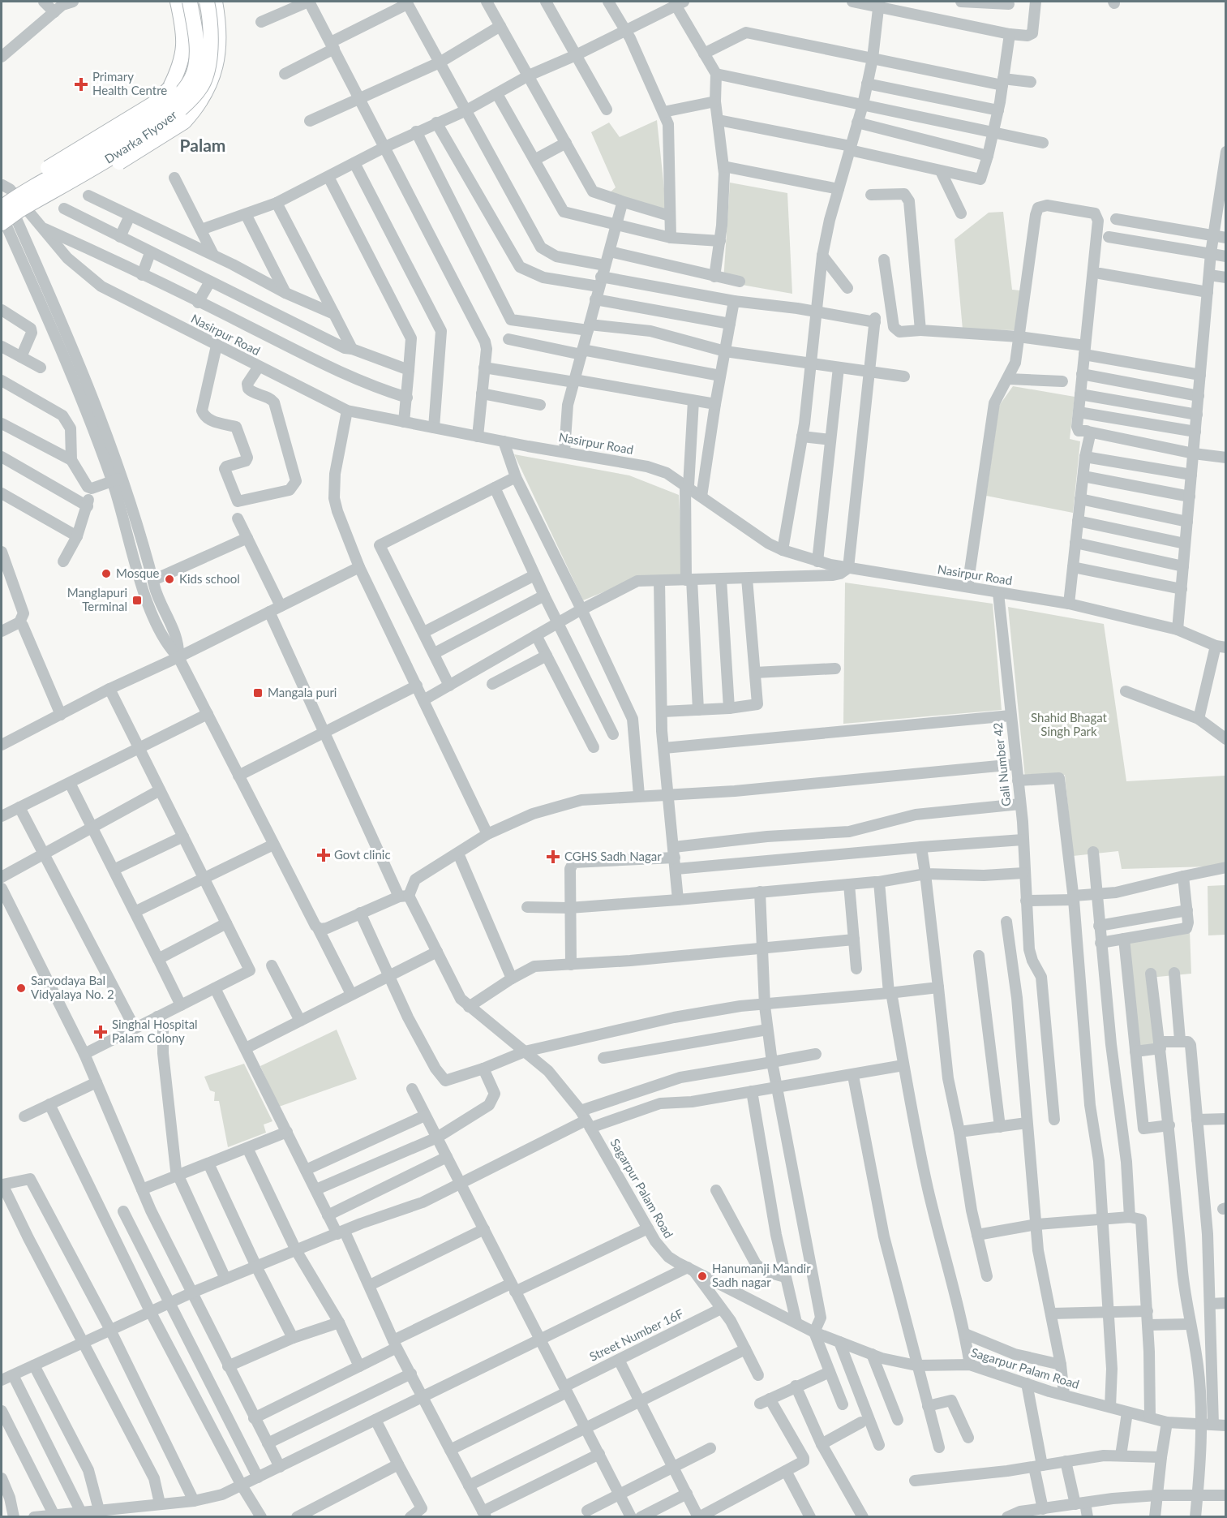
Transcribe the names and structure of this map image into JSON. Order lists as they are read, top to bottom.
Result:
{
  "streets": {
    "main road": ["Dwarka Flyover"],
    "street": [
      "Nasirpur Road",
      "Gali Number 42",
      "Sagarpur Palam Road",
      "Street Number 16F"
    ]
  },
  "crossings": [
    ["Nasirpur Road", "Gali Number 42"]
  ],
  "districts": ["Palam"],
  "parks": ["Shahid Bhagat Singh Park"],
  "places": {
    "health": [
      "Primary Health Centre",
      "Govt clinic",
      "CGHS Sadh Nagar",
      "Singhal Hospital Palam Colony"
    ],
    "other": [
      "Mosque",
      "Kids school",
      "Sarvodaya Bal Vidyalaya No. 2",
      "Hanumanji Mandir Sadh nagar"
    ],
    "transit": ["Manglapuri Terminal", "Mangala puri"]
  }
}
